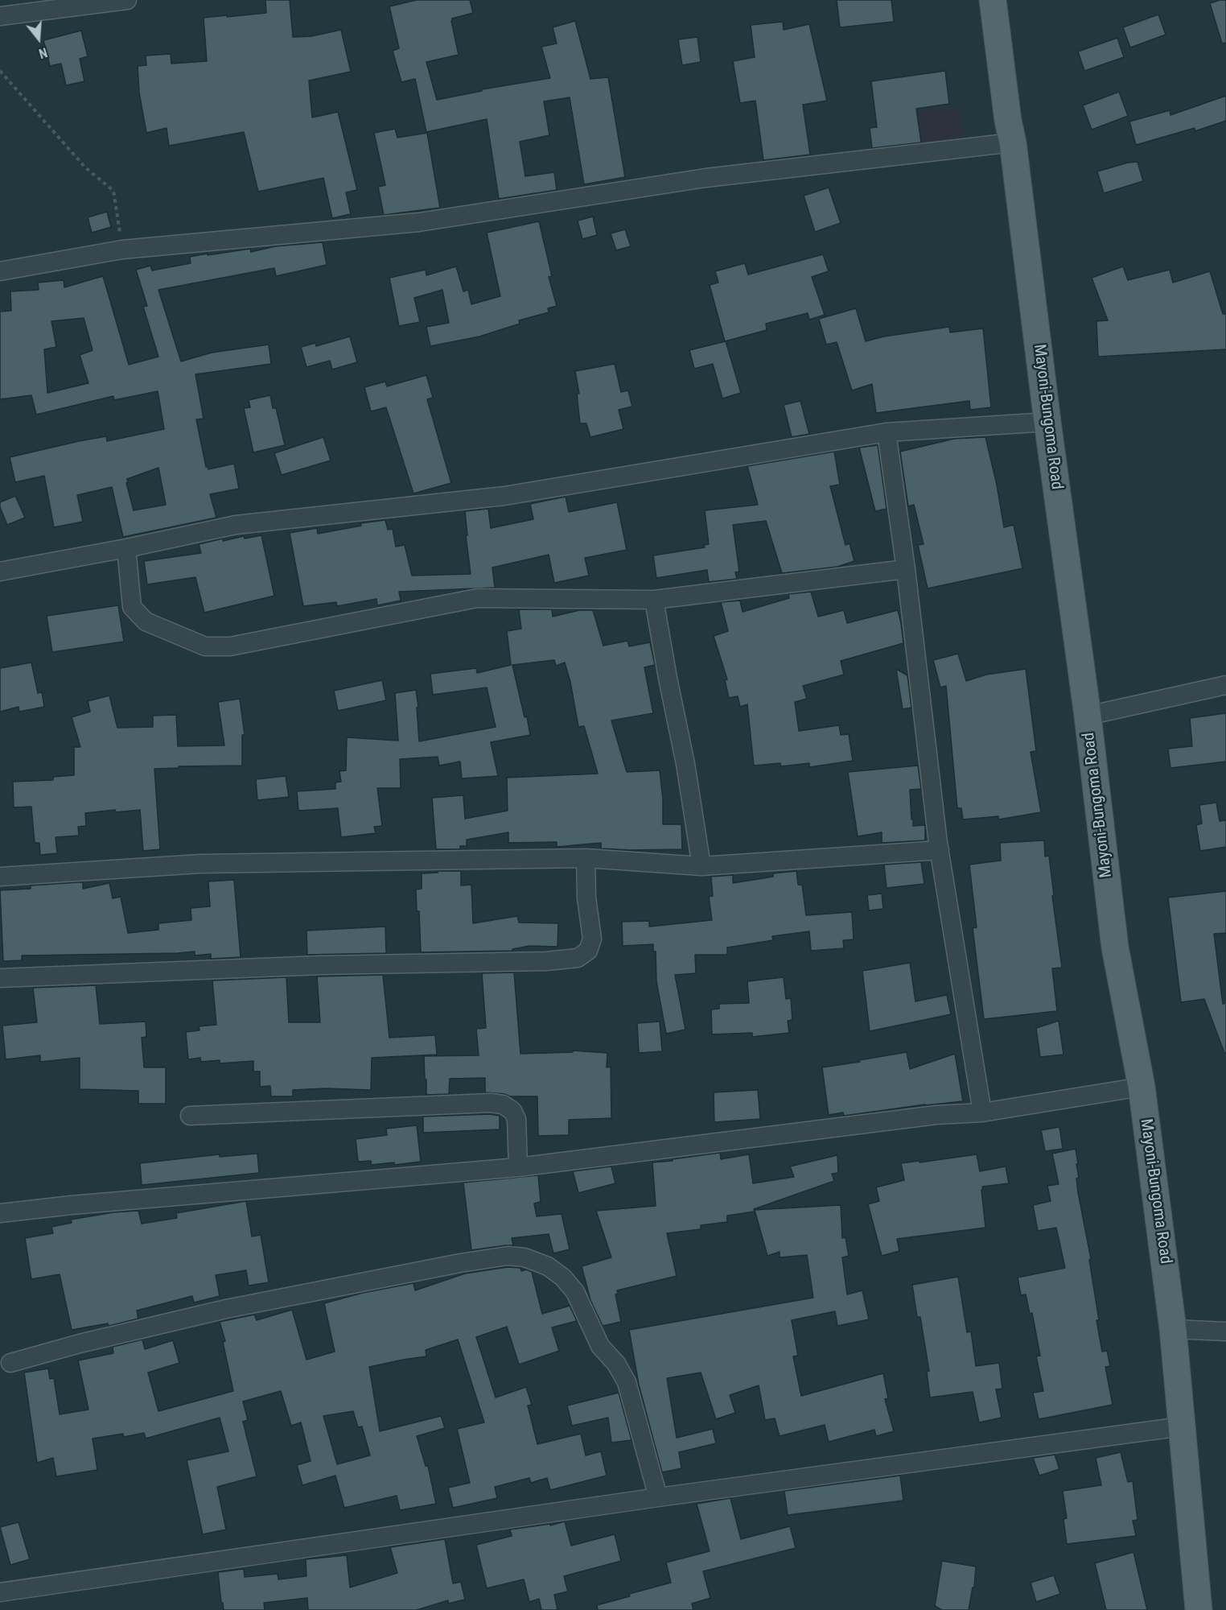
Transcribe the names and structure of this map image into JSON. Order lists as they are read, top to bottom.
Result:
{
  "streets": {
    "main road": ["Mayoni-Bungoma Road"]
  },
  "north": "bottom"
}
